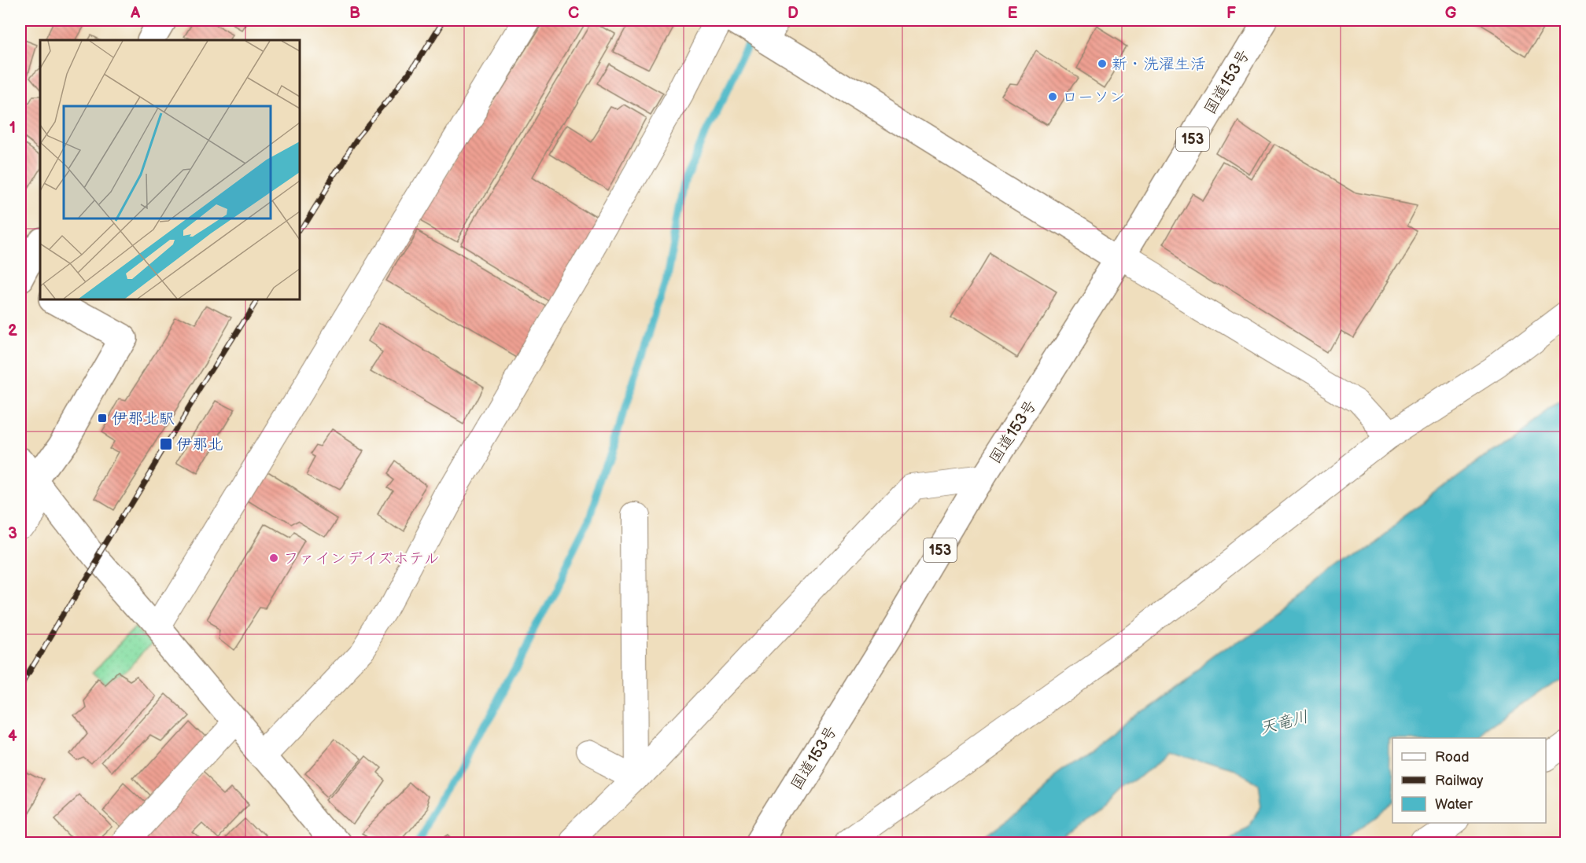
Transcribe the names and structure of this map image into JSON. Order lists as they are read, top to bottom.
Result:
{
  "streets": {
    "main road": ["国道153号", "153"]
  },
  "water": ["天竜川"],
  "places": {
    "other": ["新・洗濯生活", "ローソン", "ファインデイズホテル"],
    "transit": ["伊那北駅", "伊那北"]
  },
  "legend": ["Road", "Railway", "Water"],
  "grid": {
    "columns": [
      "A",
      "B",
      "C",
      "D",
      "E",
      "F",
      "G"
    ],
    "rows": [
      "1",
      "2",
      "3",
      "4"
    ]
  }
}
